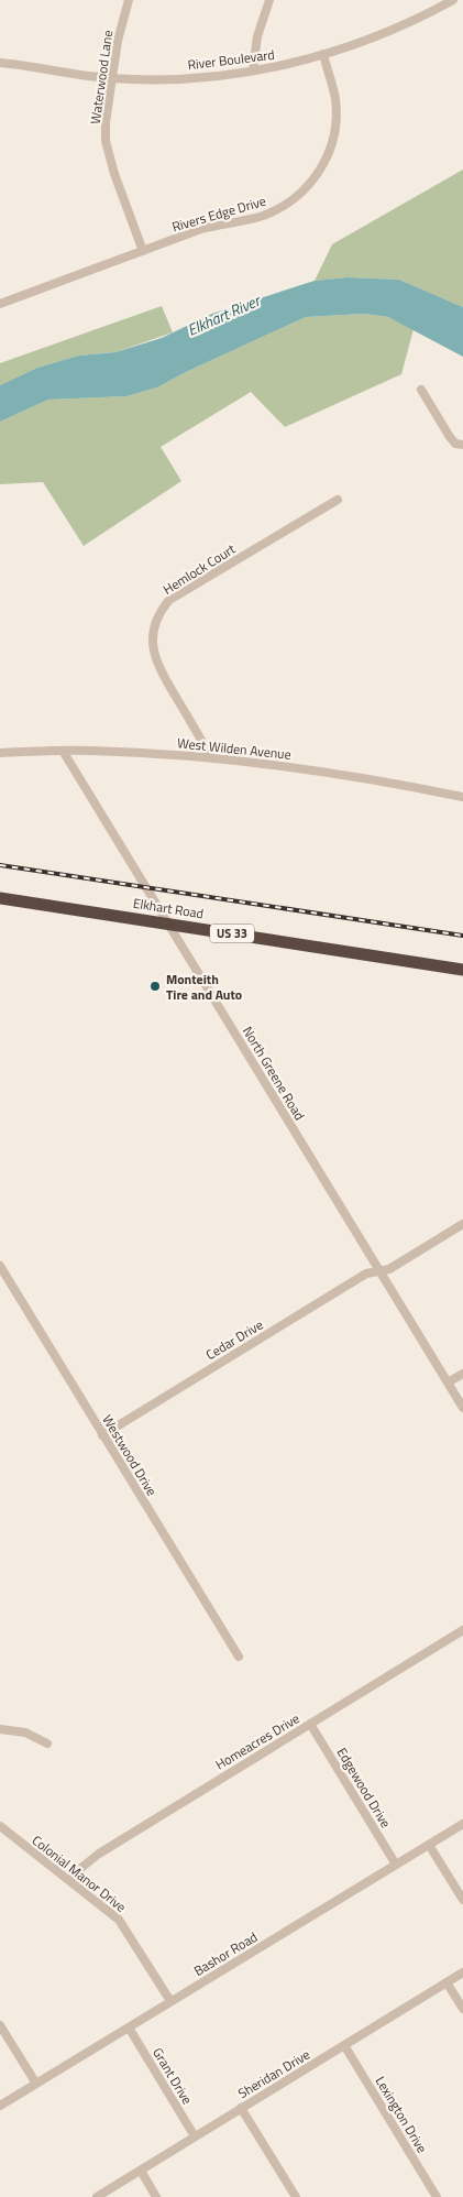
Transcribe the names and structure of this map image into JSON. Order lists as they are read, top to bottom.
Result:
{
  "streets": {
    "highway": ["Elkhart Road", "US 33"],
    "street": [
      "River Boulevard",
      "Waterwood Lane",
      "Rivers Edge Drive",
      "Hemlock Court",
      "West Wilden Avenue",
      "North Greene Road",
      "Cedar Drive",
      "Westwood Drive",
      "Homeacres Drive",
      "Edgewood Drive",
      "Colonial Manor Drive",
      "Bashor Road",
      "Sheridan Drive",
      "Grant Drive",
      "Lexington Drive"
    ]
  },
  "crossings": [
    ["River Boulevard", "Waterwood Lane"],
    ["River Boulevard", "Rivers Edge Drive"],
    ["Waterwood Lane", "Rivers Edge Drive"],
    ["Hemlock Court", "West Wilden Avenue"],
    ["West Wilden Avenue", "North Greene Road"],
    ["Elkhart Road", "North Greene Road"],
    ["North Greene Road", "Cedar Drive"],
    ["Cedar Drive", "Westwood Drive"],
    ["Homeacres Drive", "Edgewood Drive"],
    ["Homeacres Drive", "Colonial Manor Drive"],
    ["Edgewood Drive", "Bashor Road"],
    ["Colonial Manor Drive", "Bashor Road"],
    ["Bashor Road", "Grant Drive"],
    ["Sheridan Drive", "Grant Drive"],
    ["Sheridan Drive", "Lexington Drive"]
  ],
  "water": ["Elkhart River"],
  "places": ["Monteith Tire and Auto"]
}
